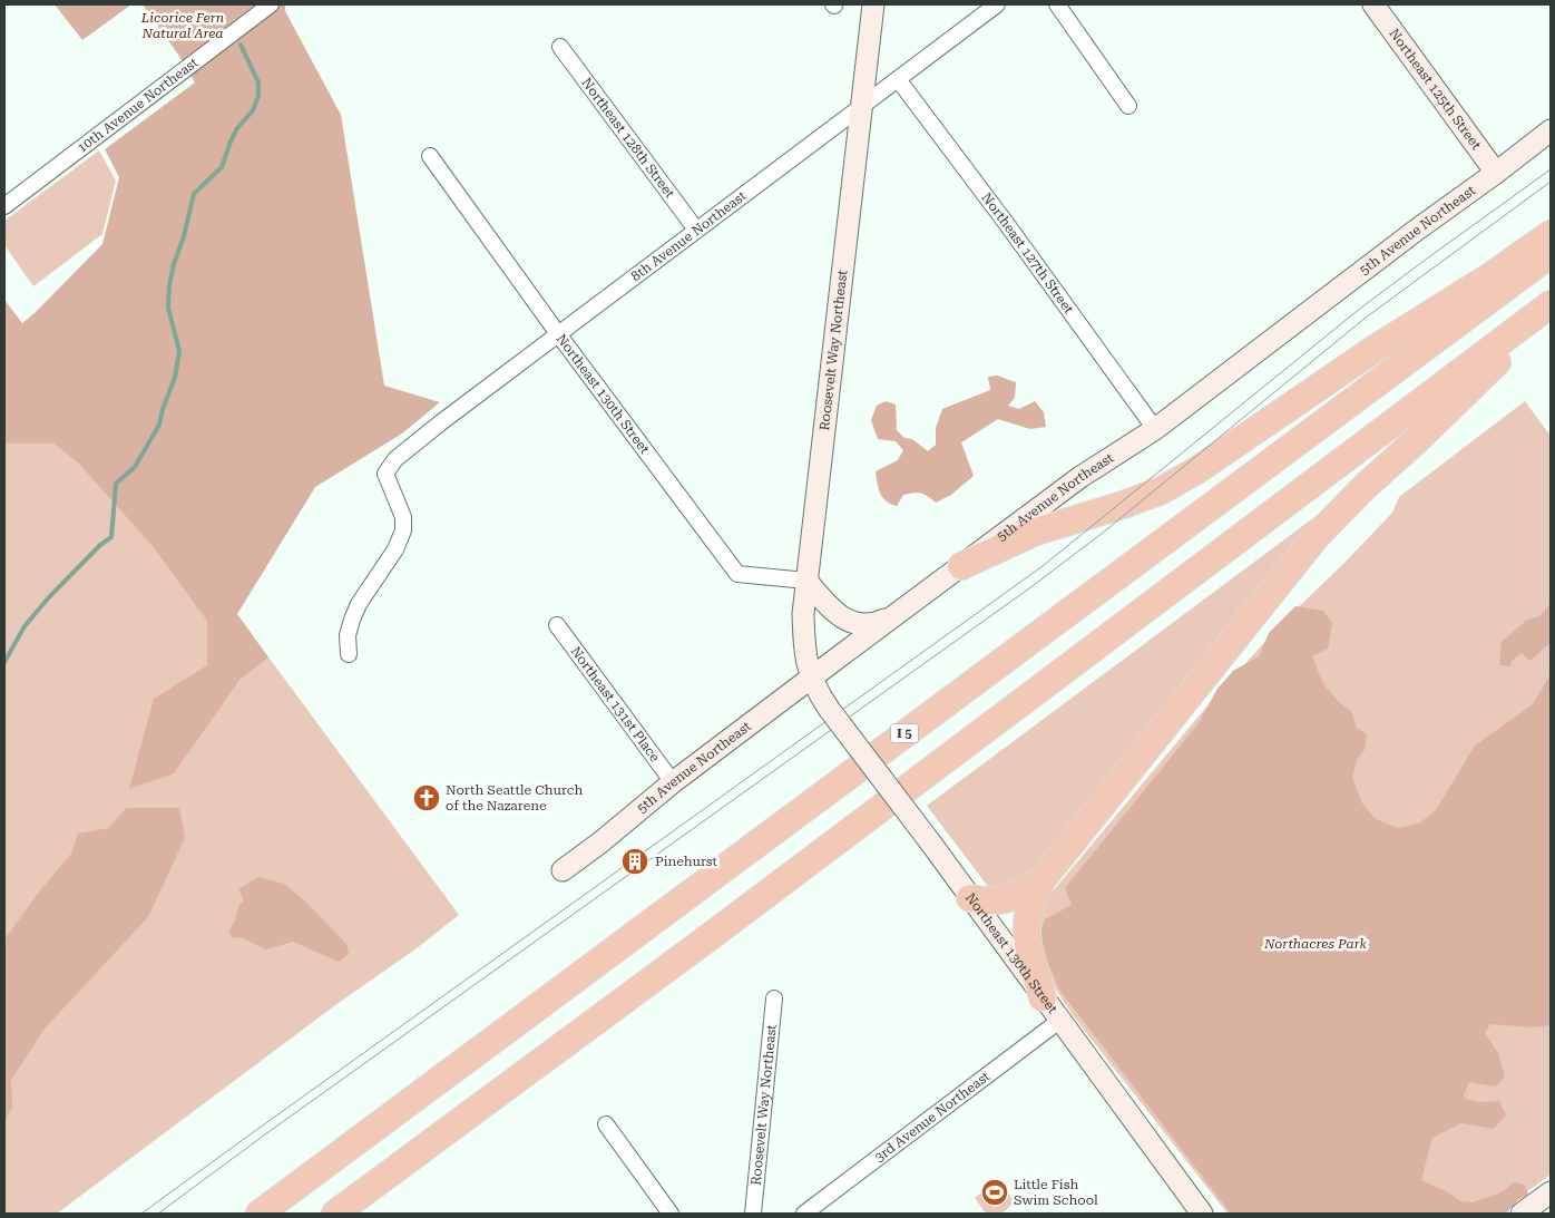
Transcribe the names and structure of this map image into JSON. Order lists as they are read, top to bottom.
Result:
{
  "streets": {
    "highway": ["I 5"],
    "main road": [
      "Northeast 125th Street",
      "5th Avenue Northeast",
      "Roosevelt Way Northeast",
      "Northeast 130th Street"
    ],
    "street": [
      "10th Avenue Northeast",
      "Northeast 128th Street",
      "8th Avenue Northeast",
      "Northeast 127th Street",
      "Northeast 131st Place",
      "3rd Avenue Northeast"
    ]
  },
  "crossings": [
    ["Northeast 125th Street", "5th Avenue Northeast"],
    ["Northeast 128th Street", "8th Avenue Northeast"],
    ["5th Avenue Northeast", "Northeast 127th Street"],
    ["5th Avenue Northeast", "Roosevelt Way Northeast"],
    ["5th Avenue Northeast", "Northeast 130th Street"],
    ["5th Avenue Northeast", "Northeast 131st Place"],
    ["8th Avenue Northeast", "Northeast 127th Street"],
    ["8th Avenue Northeast", "Roosevelt Way Northeast"],
    ["8th Avenue Northeast", "Northeast 130th Street"],
    ["Roosevelt Way Northeast", "Northeast 130th Street"],
    ["Northeast 130th Street", "3rd Avenue Northeast"]
  ],
  "parks": ["Licorice Fern Natural Area", "Northacres Park"],
  "places": {
    "church": ["North Seattle Church of the Nazarene"],
    "building": ["Pinehurst"],
    "sports": ["Little Fish Swim School"]
  }
}
